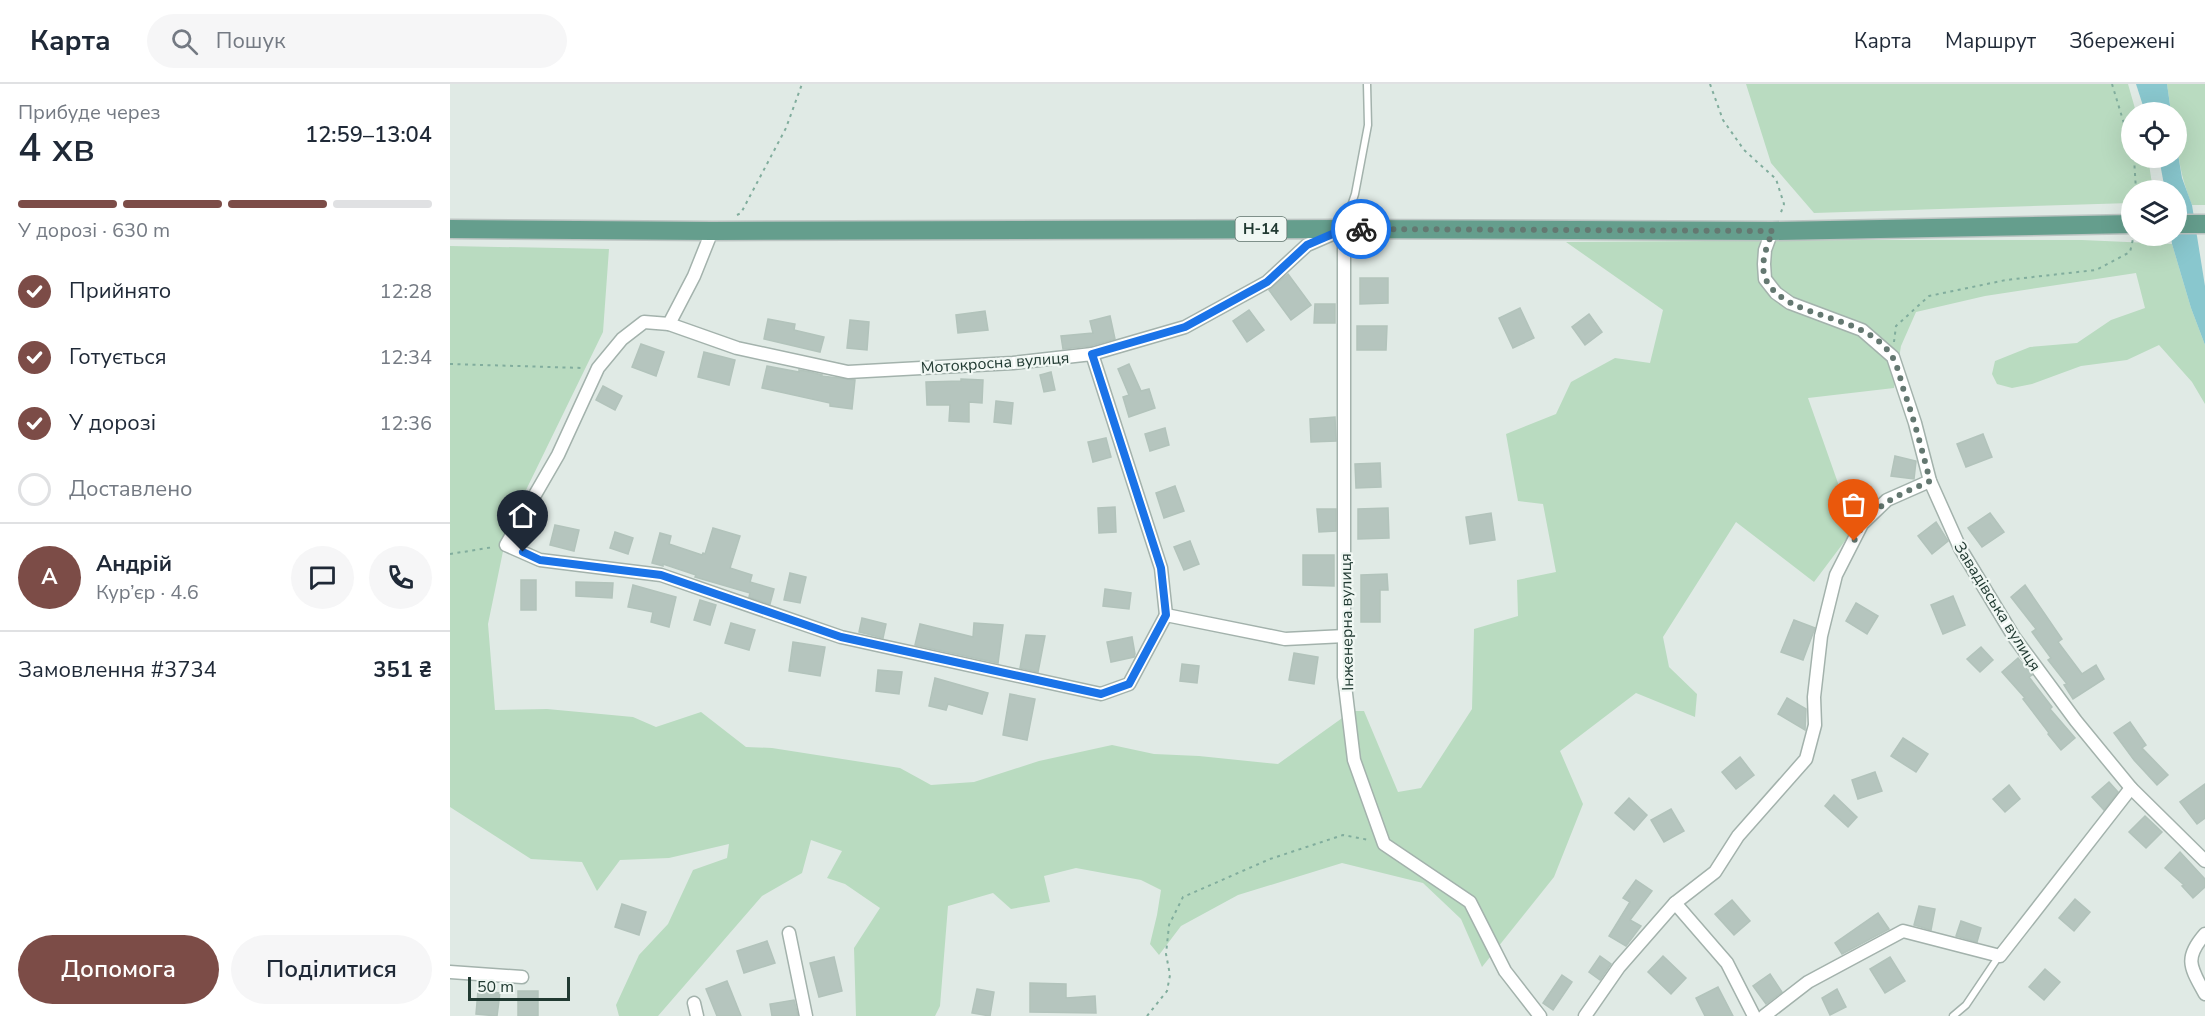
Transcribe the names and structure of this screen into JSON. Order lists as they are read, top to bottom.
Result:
{
  "streets": {
    "main road": ["Н-14"],
    "street": ["Мотокросна вулиця", "Завадівська вулиця", "Інженерна вулиця"]
  },
  "crossings": [
    ["Н-14", "Інженерна вулиця"]
  ],
  "scale_bar": "50 m",
  "page": {
    "header": "Карта",
    "search": "Пошук",
    "nav": ["Карта", "Маршрут", "Збережені"],
    "heading": ["4 хв", "Прибуде через", "12:59–13:04"],
    "panel": [
      "Андрій",
      "Кур’єр · 4.6",
      "Замовлення #3734",
      "351 ₴"
    ],
    "bar": "У дорозі · 630 m",
    "list": [
      ["Прийнято", "12:28"],
      ["Готується", "12:34"],
      ["У дорозі", "12:36"],
      "Доставлено"
    ],
    "round": "А",
    "buttons": ["Допомога", "Поділитися"],
    "scale": "50 m"
  }
}
